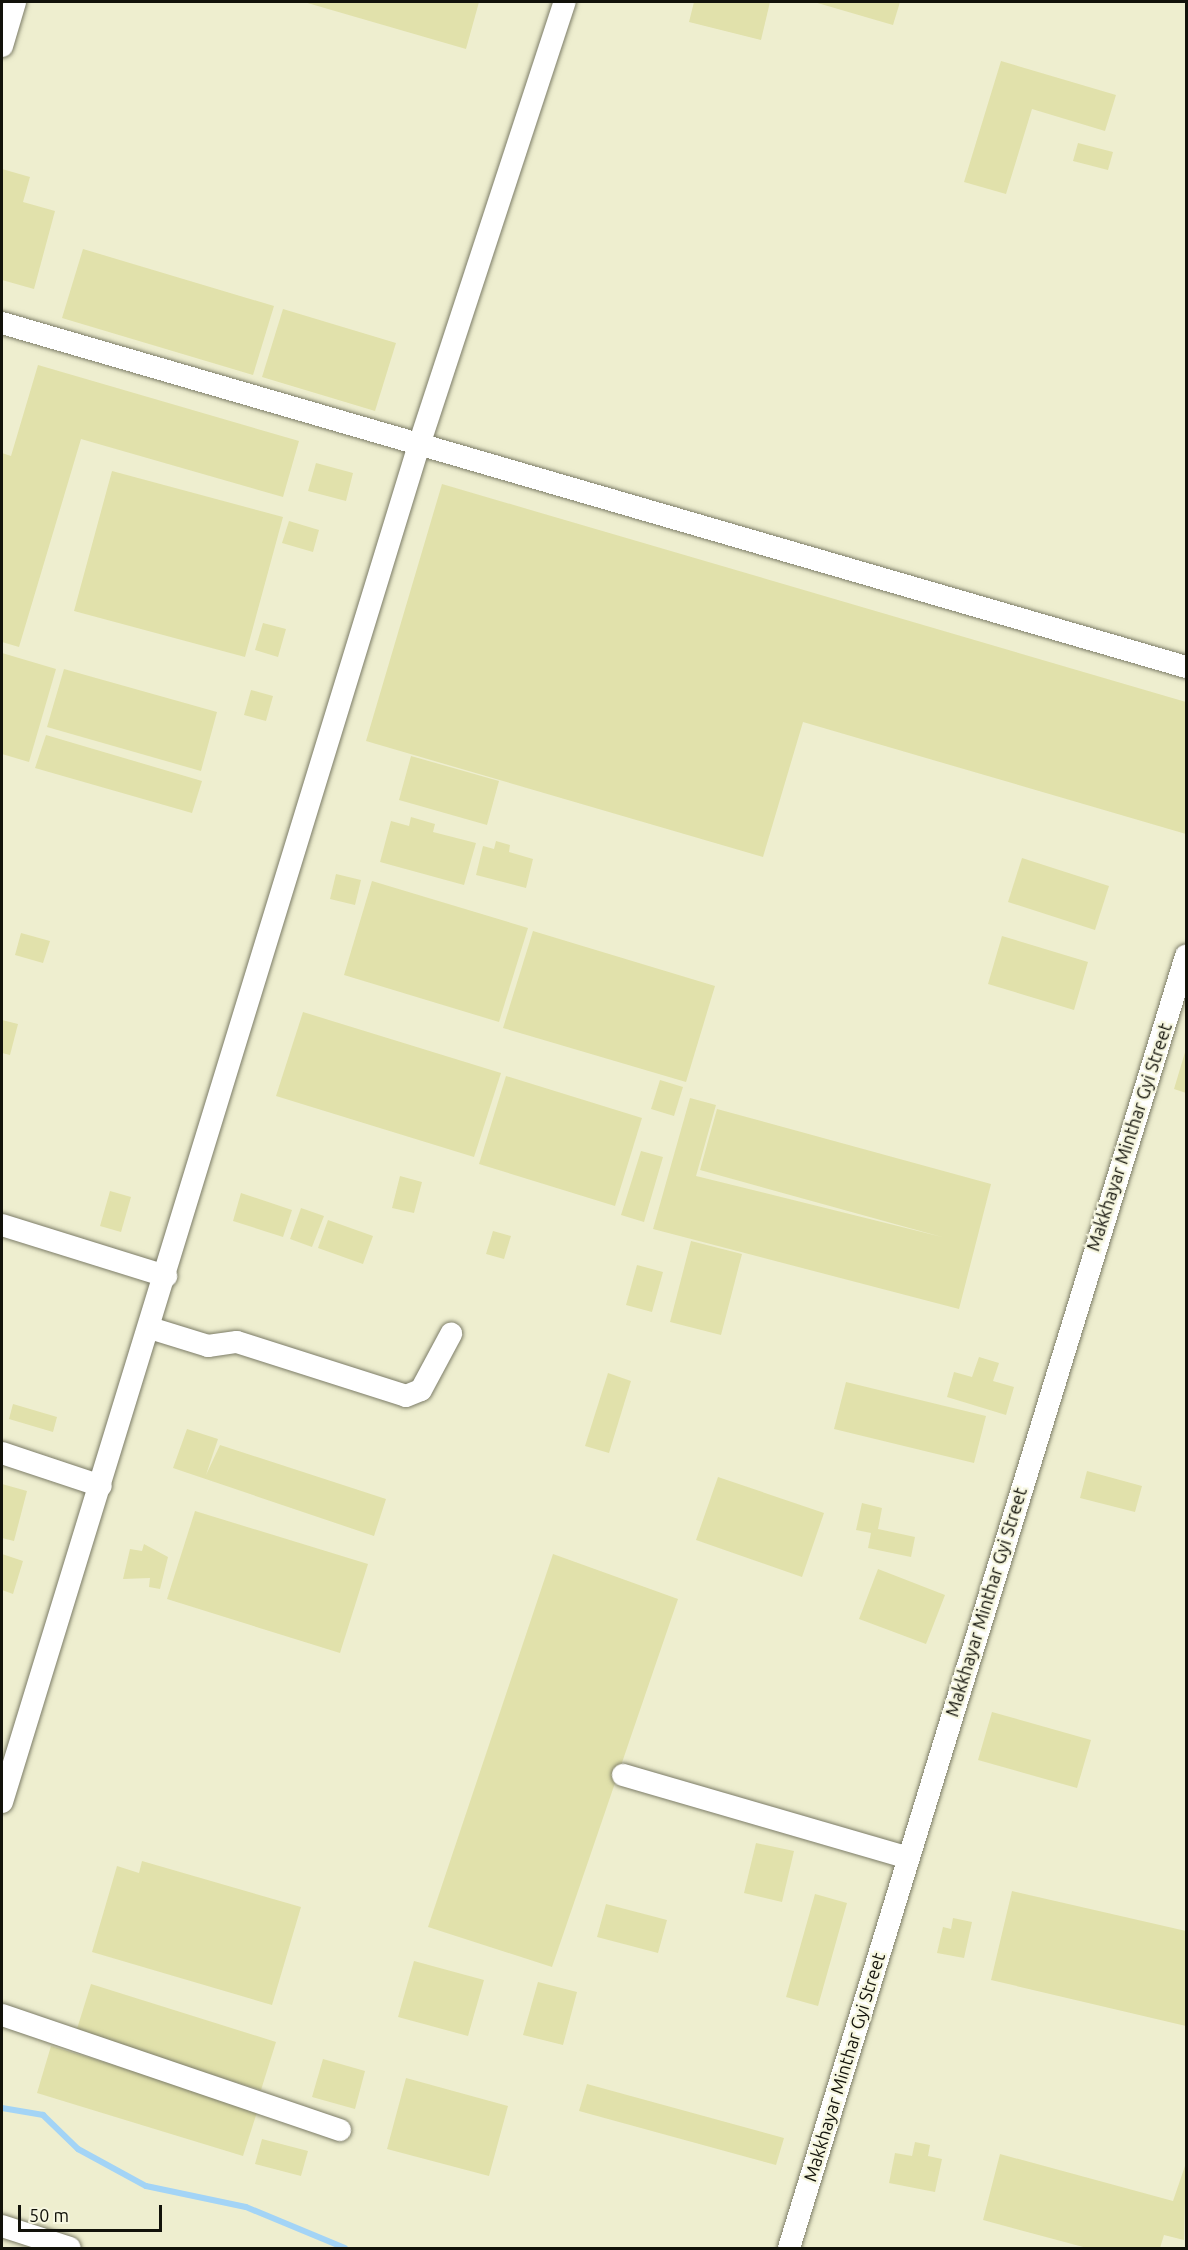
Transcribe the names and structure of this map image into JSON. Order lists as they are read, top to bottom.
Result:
{
  "streets": {
    "street": ["Makkhayar Minthar Gyi Street"]
  },
  "scale_bar": "50 m"
}
